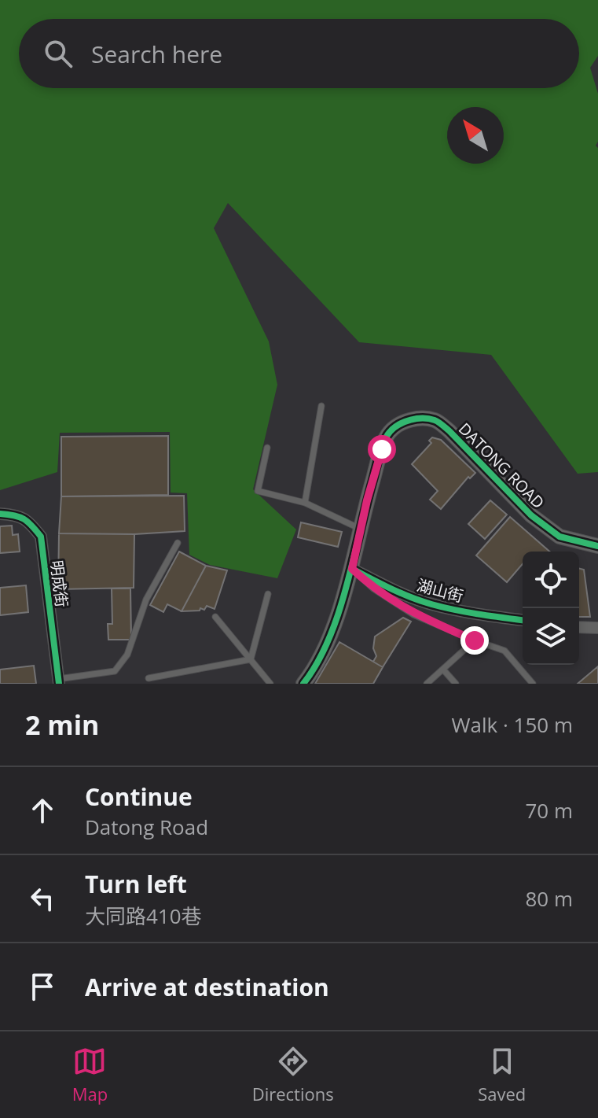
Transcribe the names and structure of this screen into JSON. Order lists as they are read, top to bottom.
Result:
{
  "streets": {
    "street": ["DATONG ROAD", "明成街", "湖山街"]
  },
  "crossings": [
    ["DATONG ROAD", "湖山街"]
  ],
  "north": "top left",
  "page": {
    "search": "Search here",
    "heading": ["2 min", "Walk · 150 m"],
    "list": [
      ["Continue", "Datong Road", "70 m"],
      ["Turn left", "大同路410巷", "80 m"],
      "Arrive at destination"
    ],
    "nav": ["Map", "Directions", "Saved"]
  }
}
